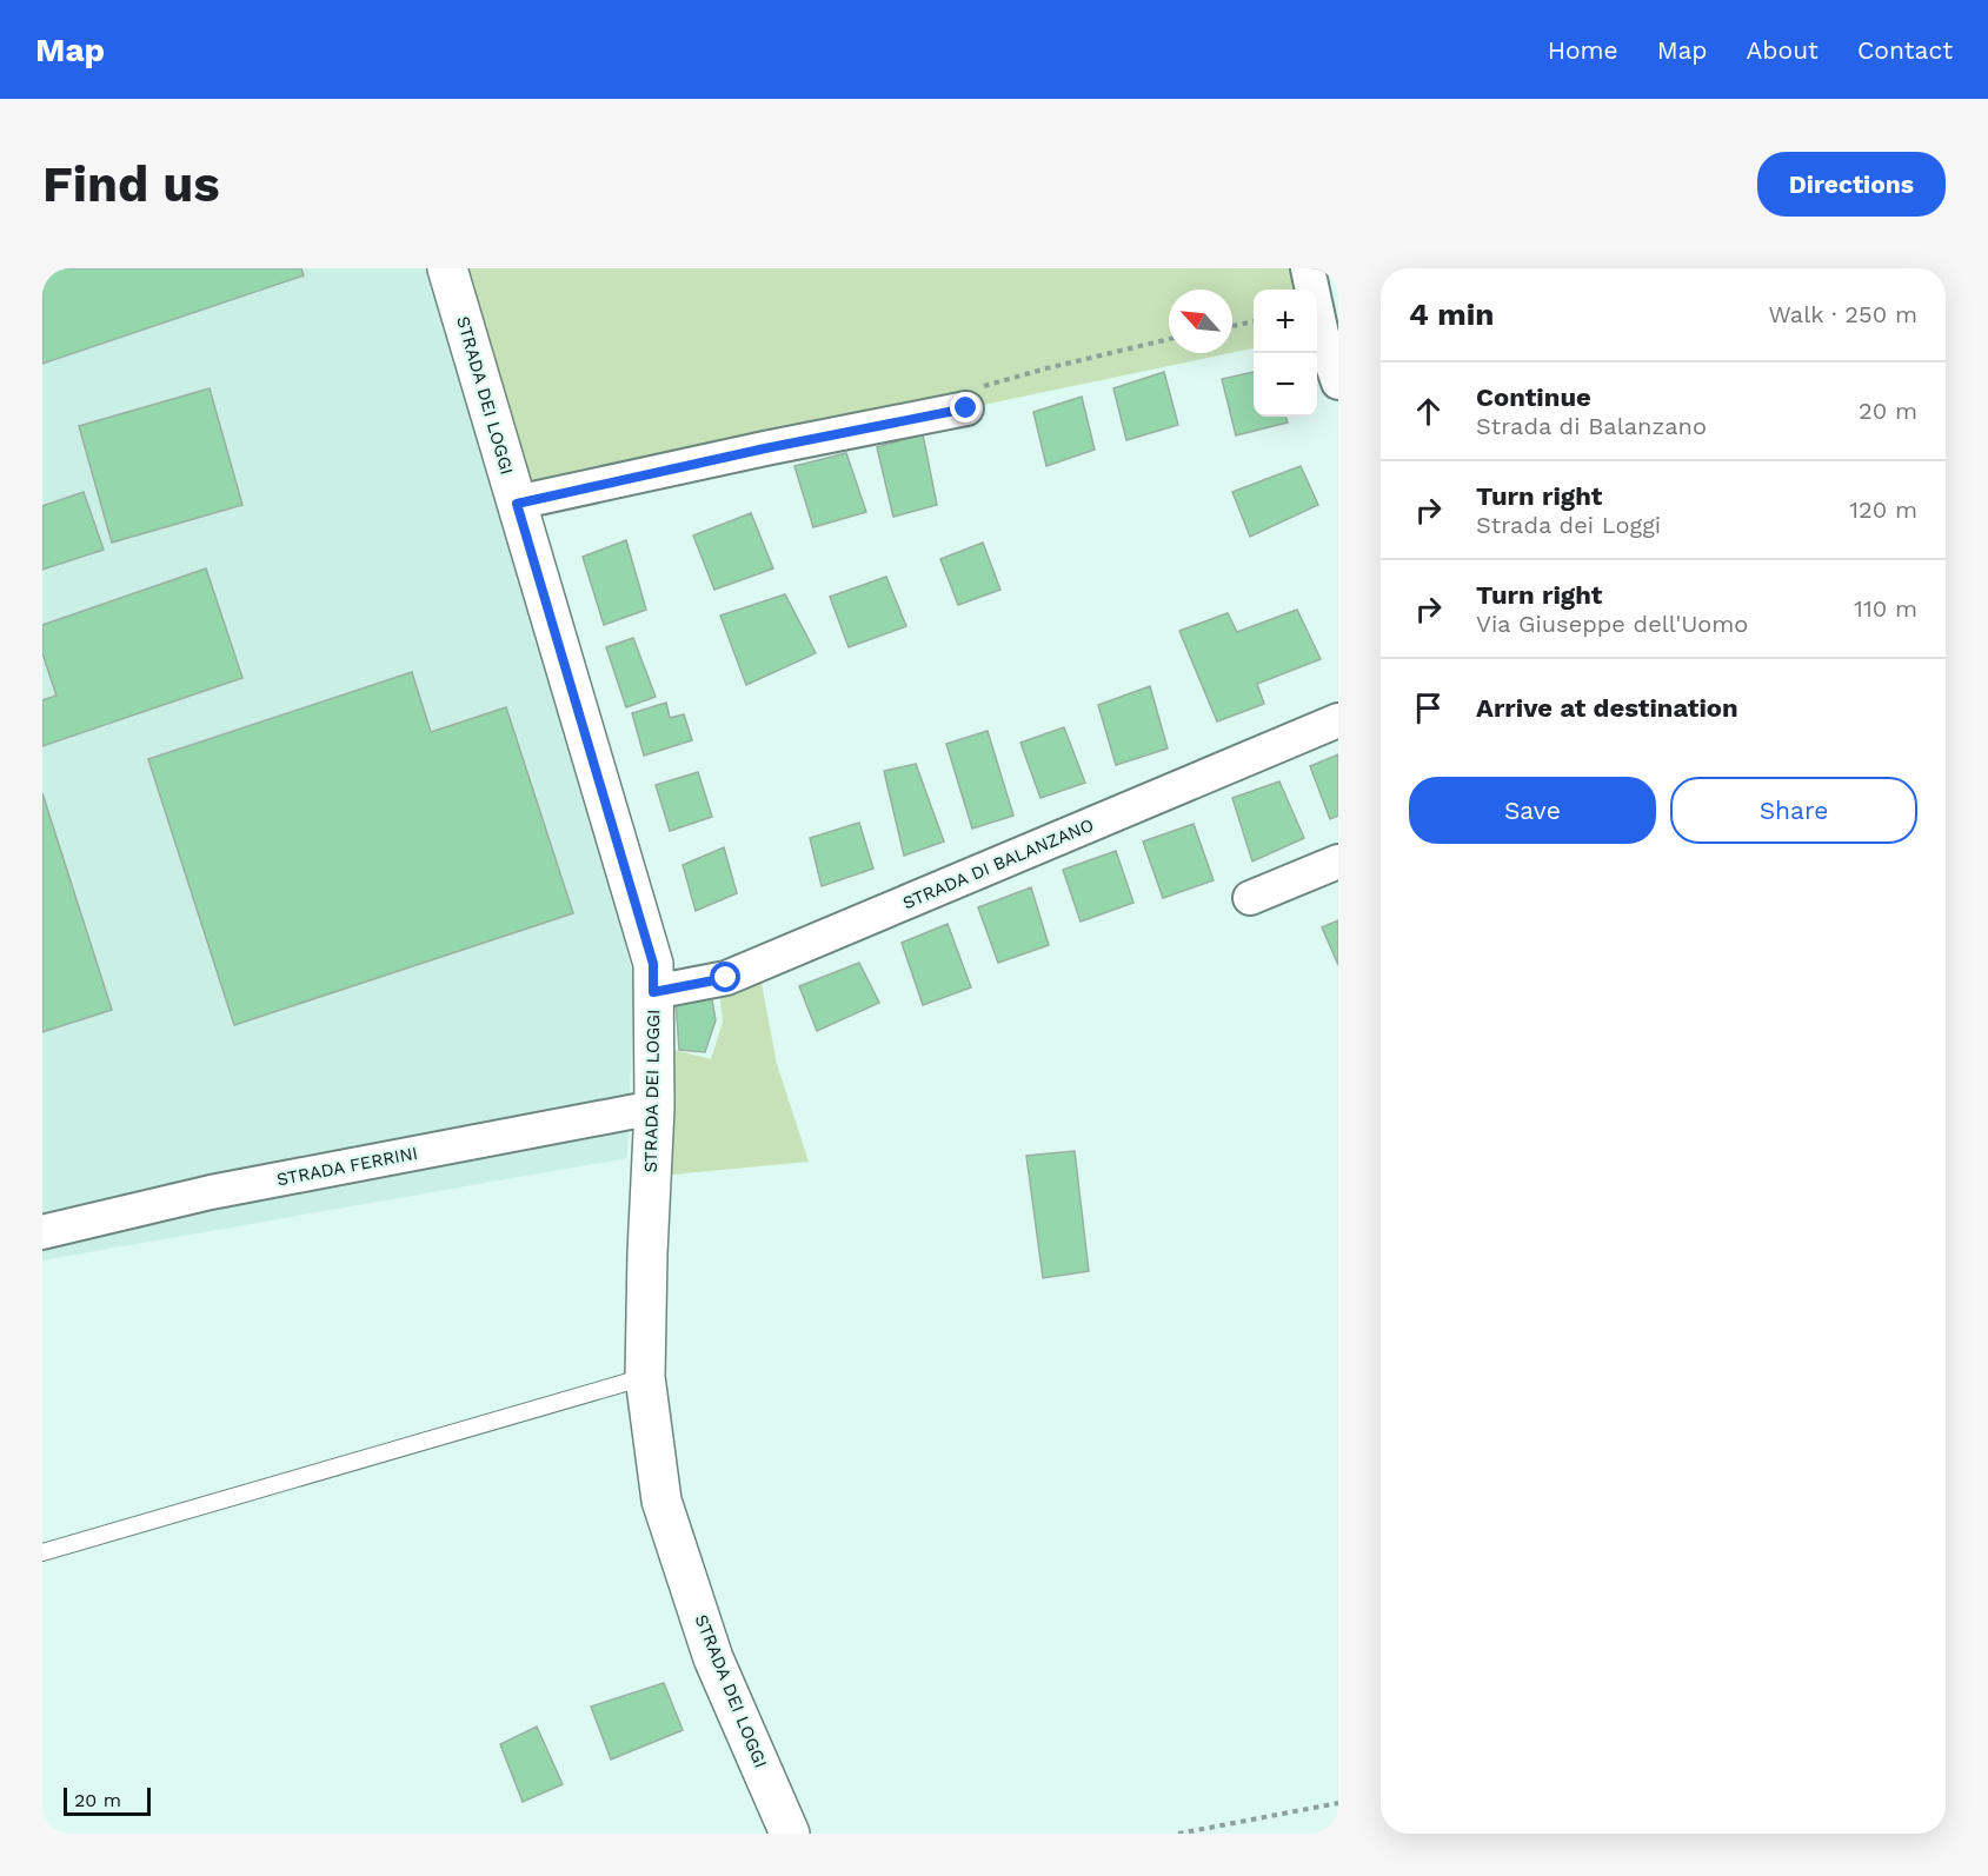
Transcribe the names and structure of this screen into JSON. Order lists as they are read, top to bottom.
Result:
{
  "streets": {
    "street": ["STRADA DEI LOGGI", "STRADA DI BALANZANO", "STRADA FERRINI"]
  },
  "crossings": [
    ["STRADA DEI LOGGI", "STRADA DI BALANZANO"],
    ["STRADA DEI LOGGI", "STRADA FERRINI"]
  ],
  "scale_bar": "20 m",
  "north": "top left",
  "page": {
    "header": "Map",
    "nav": [
      "Home",
      "Map",
      "About",
      "Contact"
    ],
    "buttons": [
      "Directions",
      ["Save", "Share"]
    ],
    "title": "Find us",
    "heading": ["4 min", "Walk · 250 m"],
    "map_buttons": ["+", "−"],
    "list": [
      ["Continue", "Strada di Balanzano", "20 m"],
      ["Turn right", "Strada dei Loggi", "120 m"],
      ["Turn right", "Via Giuseppe dell'Uomo", "110 m"],
      "Arrive at destination"
    ],
    "scale": "20 m"
  }
}
